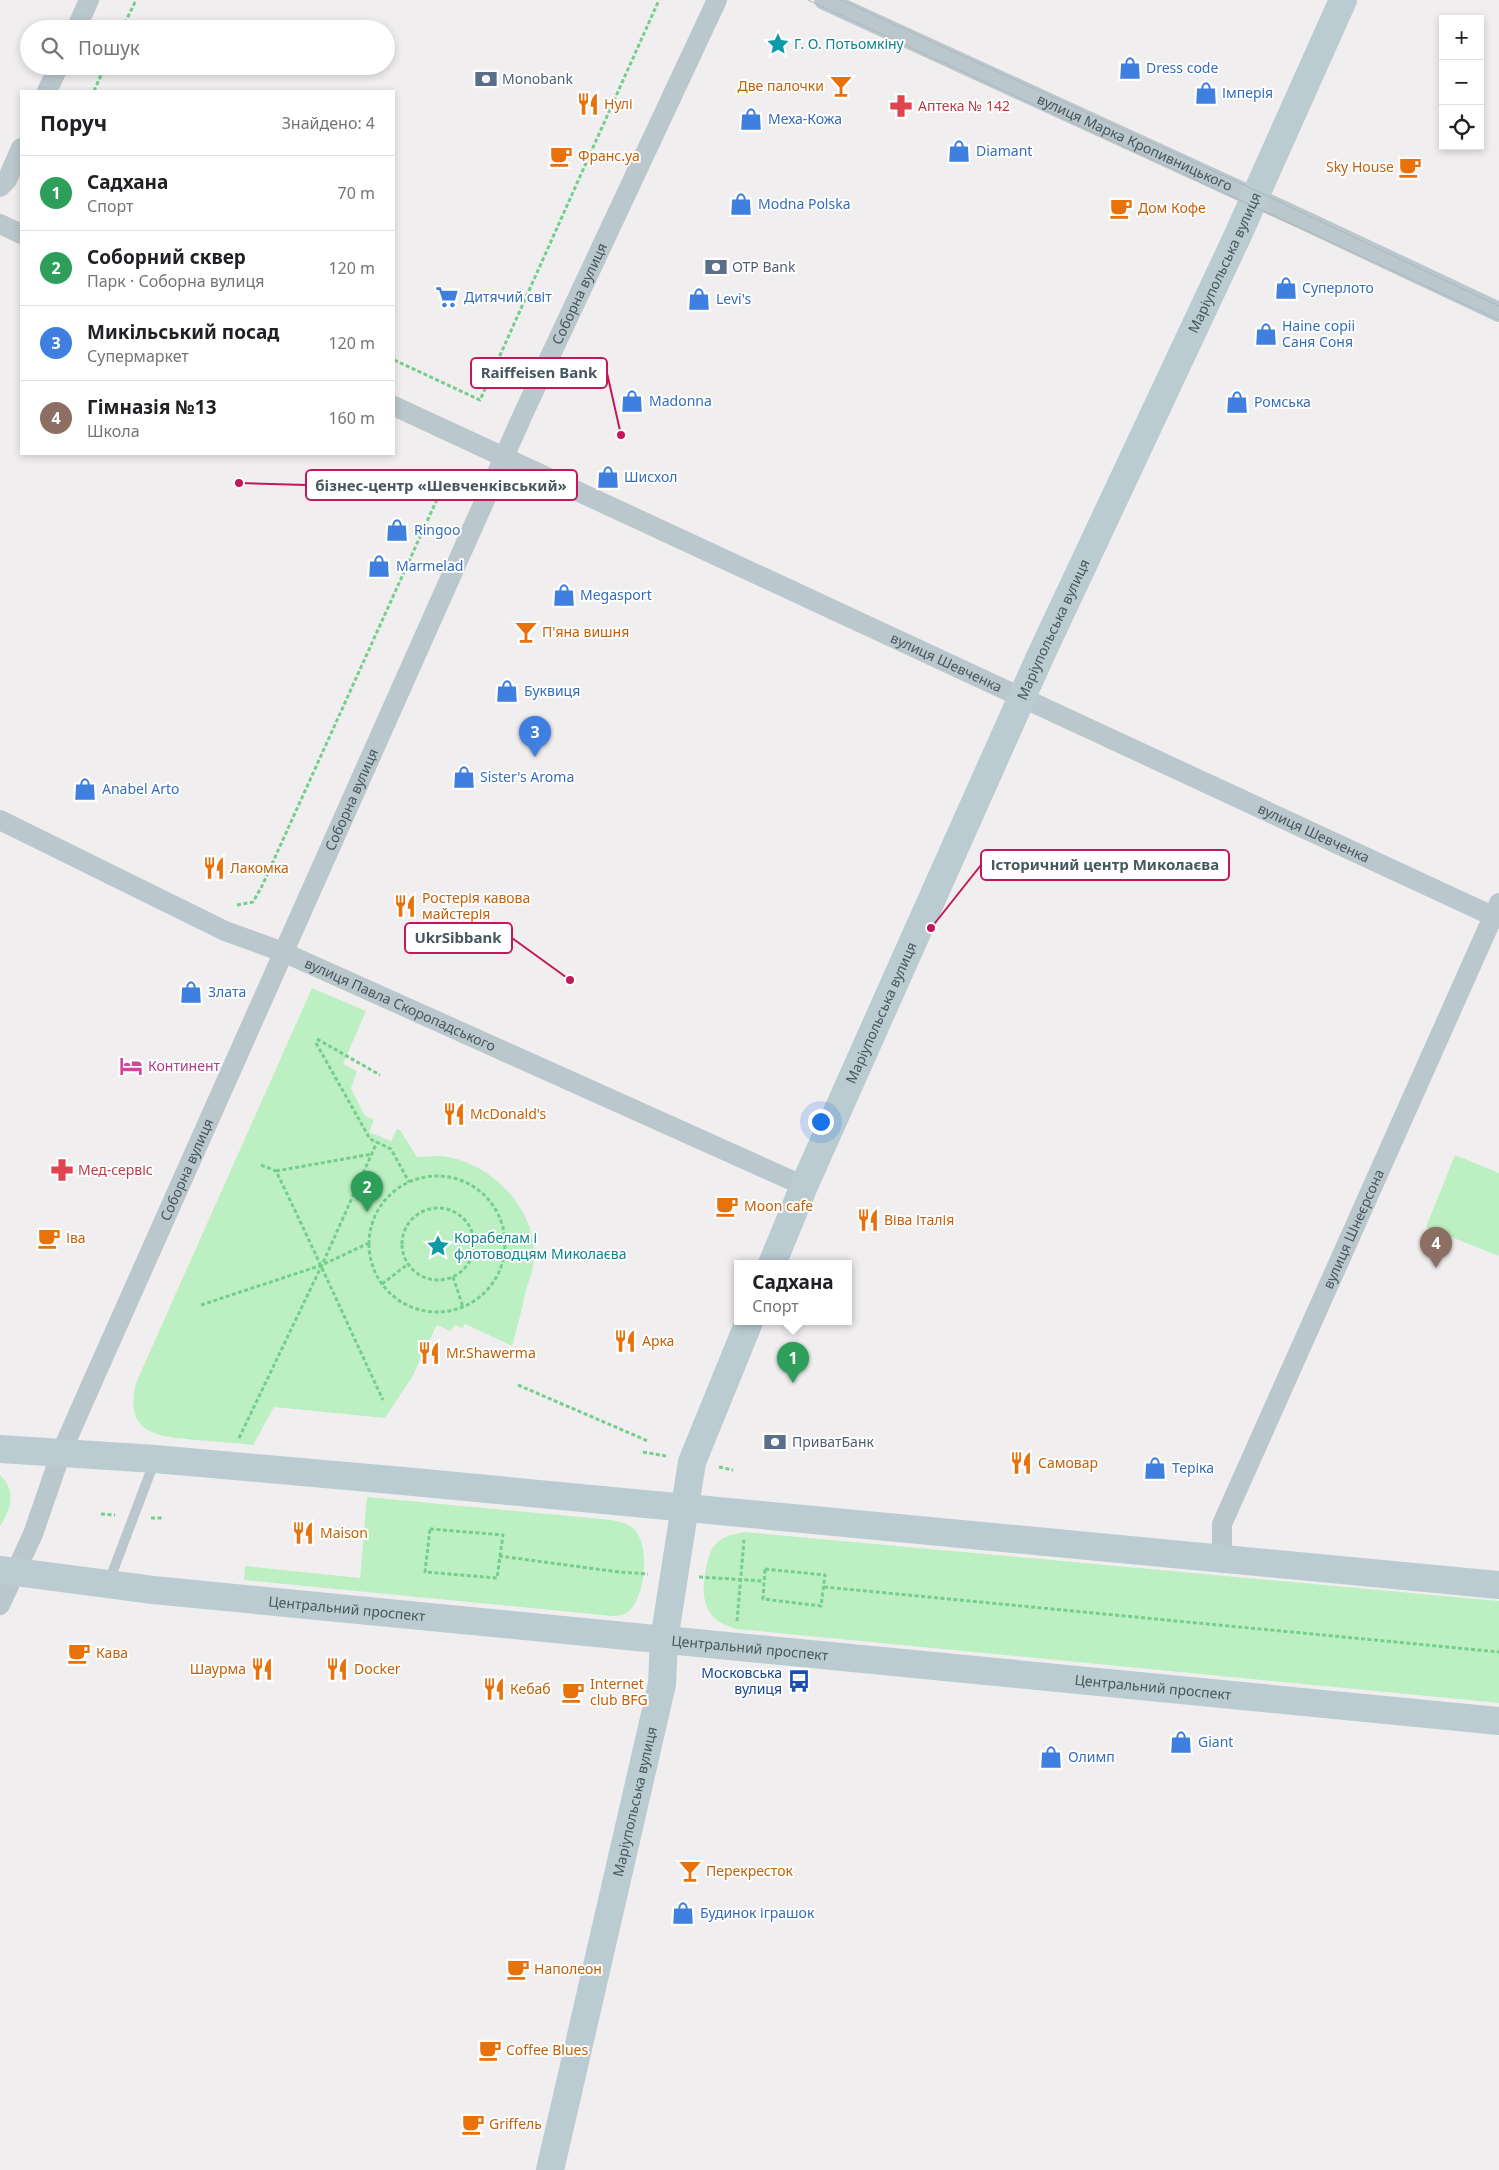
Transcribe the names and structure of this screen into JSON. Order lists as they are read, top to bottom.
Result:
{
  "streets": {
    "main road": ["Маріупольська вулиця", "Центральний проспект"],
    "street": [
      "вулиця Марка Кропивницького",
      "Соборна вулиця",
      "вулиця Шевченка",
      "вулиця Павла Скоропадського",
      "вулиця Шнеєрсона"
    ]
  },
  "crossings": [
    ["вулиця Марка Кропивницького", "Маріупольська вулиця"],
    ["Маріупольська вулиця", "вулиця Шевченка"],
    ["Маріупольська вулиця", "вулиця Павла Скоропадського"],
    ["Маріупольська вулиця", "Центральний проспект"],
    ["Соборна вулиця", "вулиця Шевченка"],
    ["Соборна вулиця", "вулиця Павла Скоропадського"],
    ["Соборна вулиця", "Центральний проспект"],
    ["вулиця Шевченка", "вулиця Шнеєрсона"]
  ],
  "places": {
    "place": ["Г. О. Потьомкіну", "Корабелам і флотоводцям Миколаєва"],
    "shop": [
      "Dress code",
      "Імперія",
      "Меха-Кожа",
      "Diamant",
      "Modna Polska",
      "Суперлото",
      "Levi's",
      "Haine copii Саня Соня",
      "Madonna",
      "Ромська",
      "Шисхол",
      "Ringoo",
      "Marmelad",
      "Megasport",
      "Буквиця",
      "Sister's Aroma",
      "Anabel Arto",
      "Злата",
      "Теріка",
      "Giant",
      "Олимп",
      "Будинок іграшок"
    ],
    "bank": ["Monobank", "OTP Bank", "ПриватБанк"],
    "bar": ["Две палочки", "П'яна вишня", "Перекресток"],
    "restaurant": [
      "Нулі",
      "Лакомка",
      "Ростерія кавова майстерія",
      "McDonald's",
      "Віва Італія",
      "Арка",
      "Mr.Shawerma",
      "Самовар",
      "Maison",
      "Шаурма",
      "Docker",
      "Кебаб"
    ],
    "pharmacy": ["Аптека № 142", "Мед-сервіс"],
    "cafe": [
      "Франс.уа",
      "Sky House",
      "Дом Кофе",
      "Moon cafe",
      "Іва",
      "Кава",
      "Internet club BFG",
      "Наполеон",
      "Coffeе Blues",
      "Griffeль"
    ],
    "supermarket": ["Дитячий світ"],
    "other": [
      "Raiffeisen Bank",
      "бізнес-центр «Шевченківський»",
      "Історичний центр Миколаєва",
      "UkrSibbank"
    ],
    "hotel": ["Континент"],
    "bus stop": ["Московська вулиця"]
  },
  "page": {
    "map_buttons": ["+", "−"],
    "search": "Пошук",
    "heading": ["Поруч", "Знайдено: 4"],
    "list": [
      {
        "mark": "1",
        "name": "Садхана",
        "note": "Спорт",
        "value": "70 m"
      },
      {
        "mark": "2",
        "name": "Соборний сквер",
        "note": "Парк · Соборна вулиця",
        "value": "120 m"
      },
      {
        "mark": "3",
        "name": "Микільський посад",
        "note": "Супермаркет",
        "value": "120 m"
      },
      {
        "mark": "4",
        "name": "Гімназія №13",
        "note": "Школа",
        "value": "160 m"
      }
    ],
    "pins": [
      "3",
      "2",
      "4",
      "1"
    ],
    "popup": ["Садхана", "Спорт"]
  }
}
